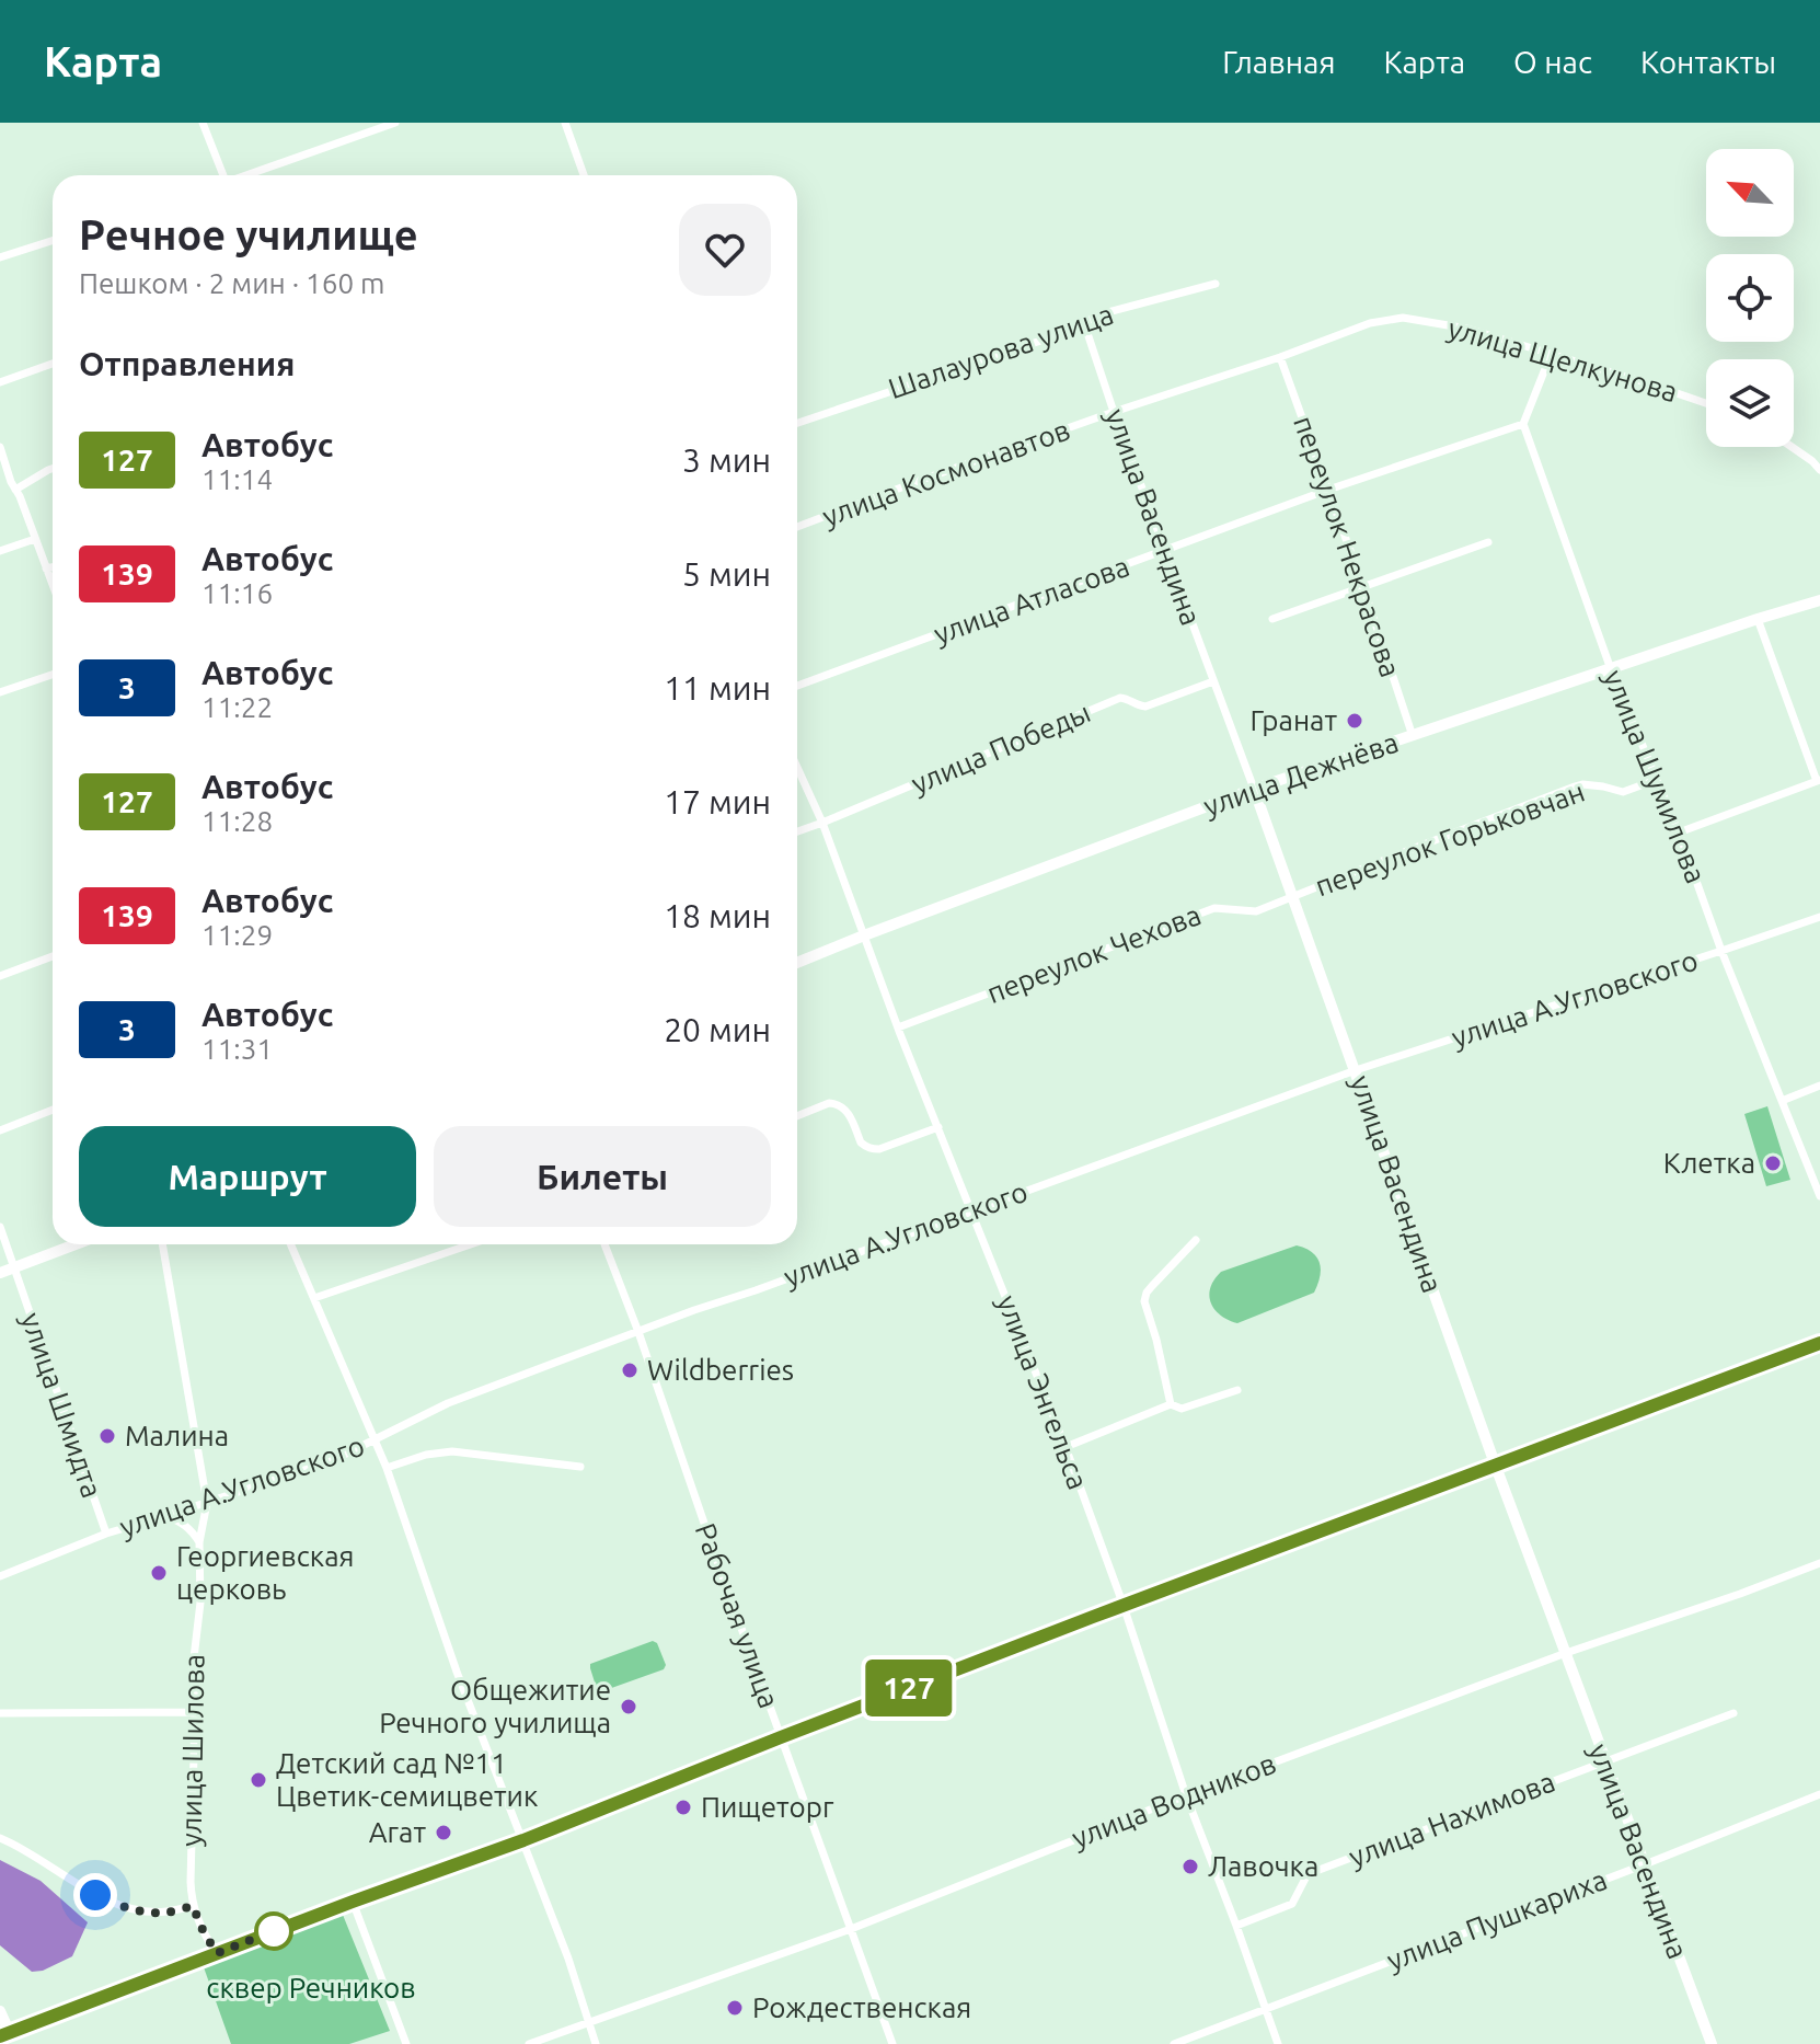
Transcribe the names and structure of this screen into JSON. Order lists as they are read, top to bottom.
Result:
{
  "streets": {
    "main road": ["улица Васендина", "улица Дежнёва"],
    "street": [
      "Шалаурова улица",
      "улица Щелкунова",
      "улица Космонавтов",
      "переулок Некрасова",
      "улица Атласова",
      "улица Победы",
      "улица Шумилова",
      "переулок Горьковчан",
      "переулок Чехова",
      "улица А.Угловского",
      "улица Энгельса",
      "улица Шмидта",
      "Рабочая улица",
      "улица Шилова",
      "улица Водников",
      "улица Нахимова",
      "улица Пушкариха"
    ]
  },
  "crossings": [
    ["Шалаурова улица", "улица Васендина"],
    ["улица Щелкунова", "улица Космонавтов"],
    ["улица Космонавтов", "улица Васендина"],
    ["улица Космонавтов", "переулок Некрасова"],
    ["улица Васендина", "улица Атласова"],
    ["улица Васендина", "улица Победы"],
    ["улица Васендина", "улица Дежнёва"],
    ["улица Васендина", "переулок Горьковчан"],
    ["улица Васендина", "переулок Чехова"],
    ["улица Васендина", "улица А.Угловского"],
    ["улица Васендина", "улица Водников"],
    ["улица Васендина", "улица Нахимова"],
    ["улица Васендина", "улица Пушкариха"],
    ["переулок Некрасова", "улица Атласова"],
    ["переулок Некрасова", "улица Дежнёва"],
    ["улица Атласова", "улица Шумилова"],
    ["улица Победы", "улица Энгельса"],
    ["улица Дежнёва", "улица Шумилова"],
    ["улица Дежнёва", "улица Энгельса"],
    ["улица Шумилова", "переулок Горьковчан"],
    ["улица Шумилова", "улица А.Угловского"],
    ["переулок Горьковчан", "переулок Чехова"],
    ["переулок Чехова", "улица Энгельса"],
    ["улица А.Угловского", "улица Энгельса"],
    ["улица А.Угловского", "улица Шмидта"],
    ["улица А.Угловского", "Рабочая улица"],
    ["улица А.Угловского", "улица Шилова"],
    ["улица Энгельса", "улица Водников"],
    ["улица Энгельса", "улица Нахимова"],
    ["улица Энгельса", "улица Пушкариха"],
    ["Рабочая улица", "улица Водников"]
  ],
  "parks": ["сквер Речников"],
  "places": [
    "Гранат",
    "Клетка",
    "Wildberries",
    "Малина",
    "Георгиевская церковь",
    "Общежитие Речного училища",
    "Детский сад №11 Цветик-семицветик",
    "Пищеторг",
    "Агат",
    "Лавочка",
    "Рождественская"
  ],
  "lines": ["bus line 127"],
  "north": "top left",
  "page": {
    "header": "Карта",
    "nav": [
      "Главная",
      "Карта",
      "О нас",
      "Контакты"
    ],
    "on_map": "127",
    "heading": [
      ["Речное училище", "Пешком · 2 мин · 160 m"],
      "Отправления"
    ],
    "list": [
      {
        "mark": "127",
        "name": "Автобус",
        "note": "11:14",
        "value": "3 мин"
      },
      {
        "mark": "139",
        "name": "Автобус",
        "note": "11:16",
        "value": "5 мин"
      },
      {
        "mark": "3",
        "name": "Автобус",
        "note": "11:22",
        "value": "11 мин"
      },
      {
        "mark": "127",
        "name": "Автобус",
        "note": "11:28",
        "value": "17 мин"
      },
      {
        "mark": "139",
        "name": "Автобус",
        "note": "11:29",
        "value": "18 мин"
      },
      {
        "mark": "3",
        "name": "Автобус",
        "note": "11:31",
        "value": "20 мин"
      }
    ],
    "buttons": ["Маршрут", "Билеты"]
  }
}
